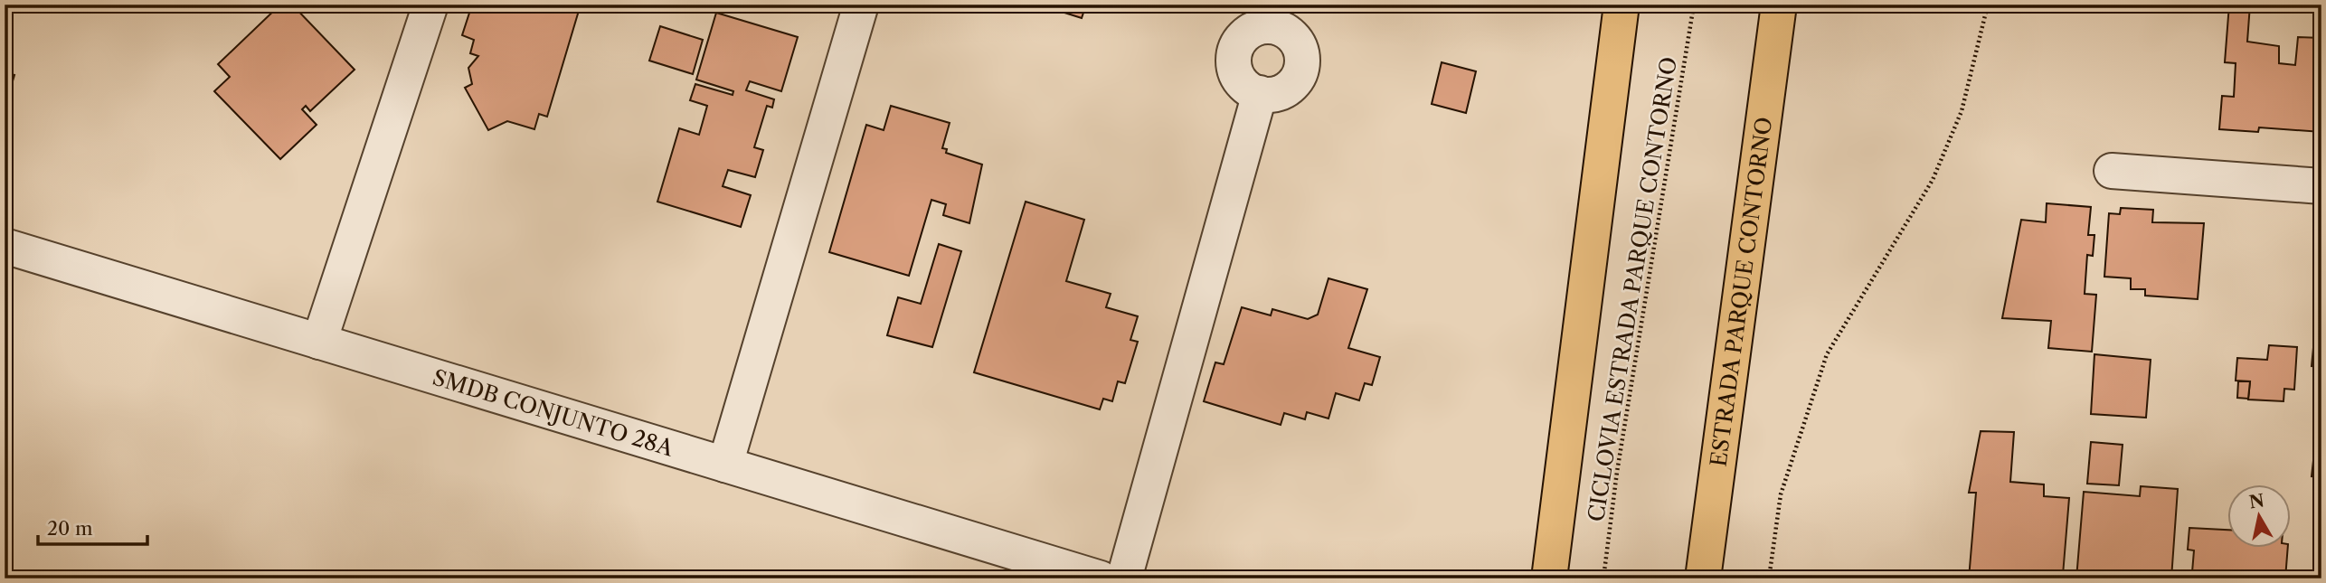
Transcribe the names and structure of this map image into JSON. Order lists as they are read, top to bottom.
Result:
{
  "streets": {
    "highway": ["ESTRADA PARQUE CONTORNO"],
    "street": ["SMDB CONJUNTO 28A"],
    "path": ["CICLOVIA ESTRADA PARQUE CONTORNO"]
  },
  "scale_bar": "20 m",
  "north": "top"
}
